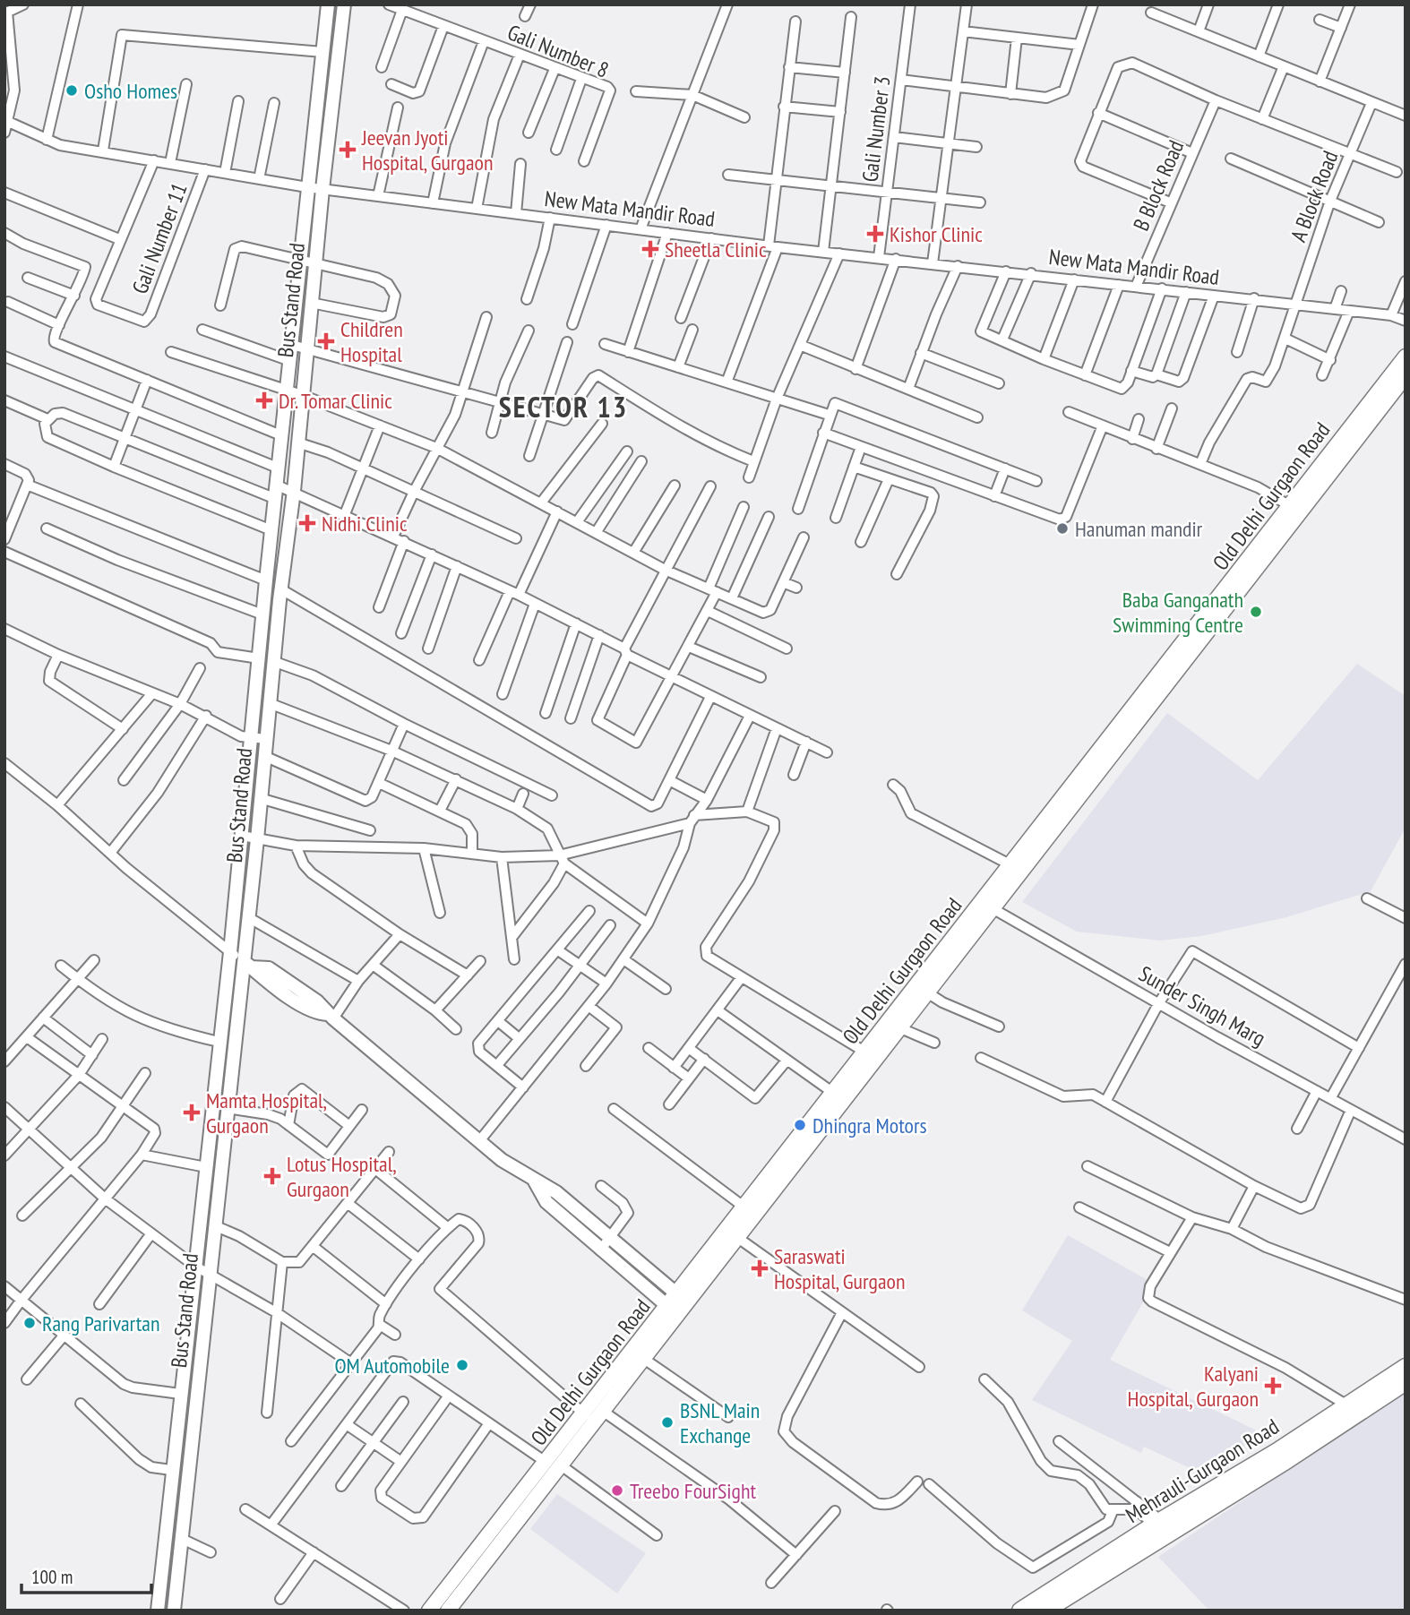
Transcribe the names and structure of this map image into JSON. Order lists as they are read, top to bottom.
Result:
{
  "streets": {
    "main road": ["Old Delhi Gurgaon Road", "Mehrauli-Gurgaon Road"],
    "street": [
      "Gali Number 8",
      "Gali Number 3",
      "B Block Road",
      "A Block Road",
      "New Mata Mandir Road",
      "Gali Number 11",
      "Bus Stand Road",
      "Sunder Singh Marg"
    ]
  },
  "crossings": [
    ["Gali Number 3", "New Mata Mandir Road"],
    ["B Block Road", "New Mata Mandir Road"],
    ["A Block Road", "New Mata Mandir Road"],
    ["New Mata Mandir Road", "Gali Number 11"],
    ["New Mata Mandir Road", "Bus Stand Road"],
    ["Old Delhi Gurgaon Road", "Sunder Singh Marg"]
  ],
  "districts": ["SECTOR 13"],
  "places": {
    "other": [
      "Osho Homes",
      "Hanuman mandir",
      "Baba Ganganath Swimming Centre",
      "Dhingra Motors",
      "Rang Parivartan",
      "OM Automobile",
      "BSNL Main Exchange",
      "Treebo FourSight"
    ],
    "health": [
      "Jeevan Jyoti Hospital, Gurgaon",
      "Kishor Clinic",
      "Sheetla Clinic",
      "Children Hospital",
      "Dr. Tomar Clinic",
      "Nidhi Clinic",
      "Mamta Hospital, Gurgaon",
      "Lotus Hospital, Gurgaon",
      "Saraswati Hospital, Gurgaon",
      "Kalyani Hospital, Gurgaon"
    ]
  },
  "scale_bar": "100 m"
}
